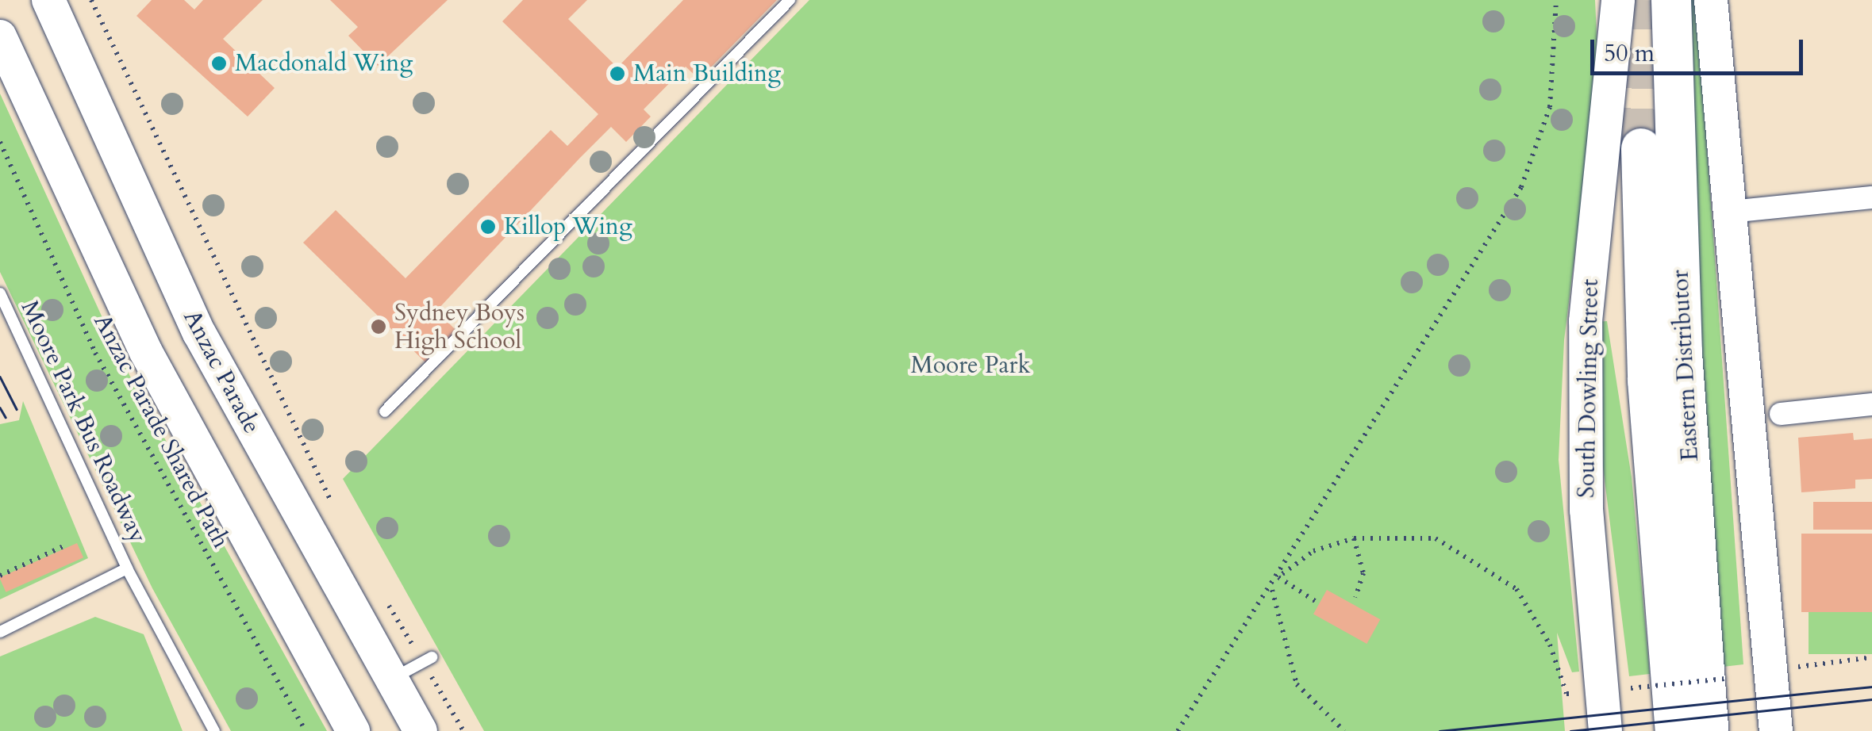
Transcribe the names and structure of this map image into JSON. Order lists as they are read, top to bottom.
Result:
{
  "streets": {
    "highway": ["Eastern Distributor"],
    "main road": ["Anzac Parade", "South Dowling Street"],
    "lane": ["Moore Park Bus Roadway"],
    "path": ["Anzac Parade Shared Path"]
  },
  "parks": ["Moore Park"],
  "places": [
    "Macdonald Wing",
    "Main Building",
    "Killop Wing",
    "Sydney Boys High School"
  ],
  "scale_bar": "50 m"
}
